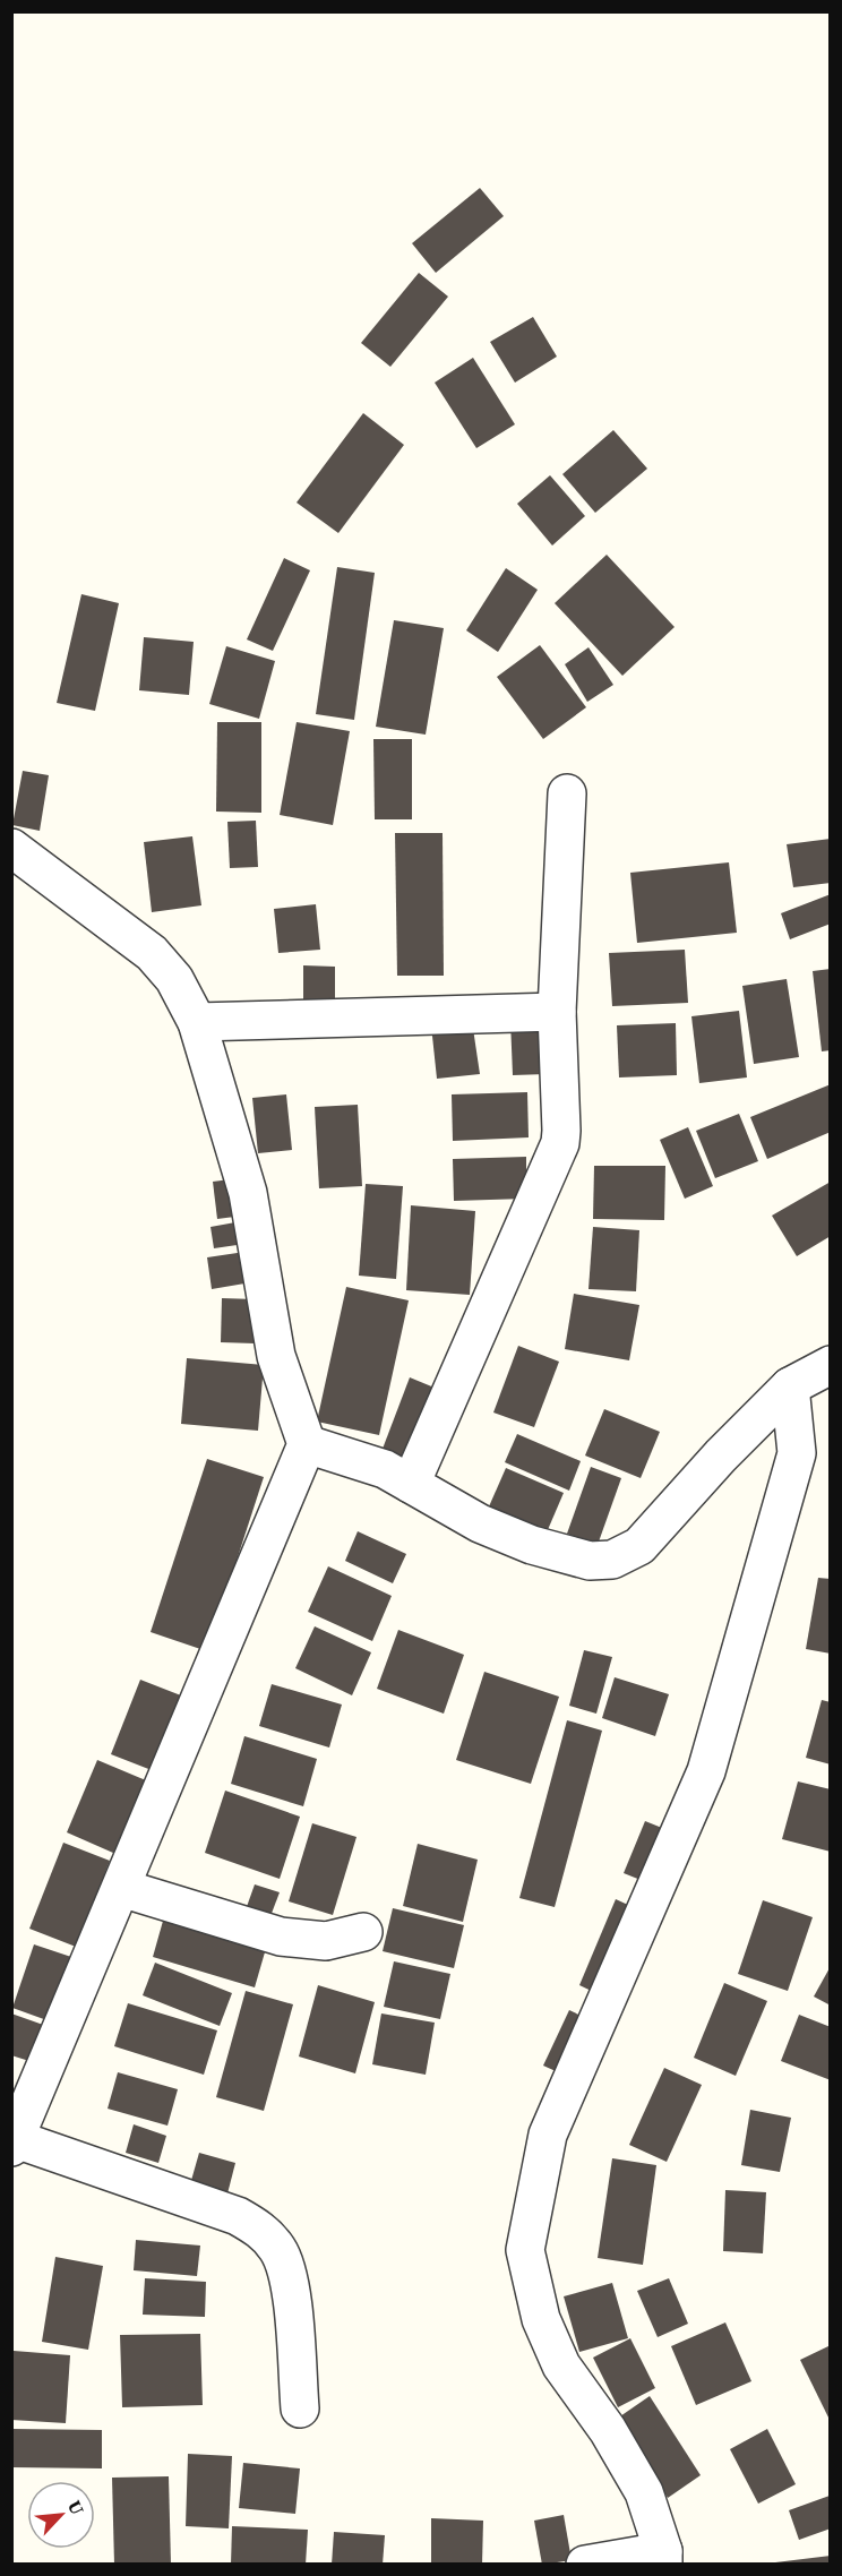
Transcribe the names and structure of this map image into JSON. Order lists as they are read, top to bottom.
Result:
{
  "north": "top right"
}
